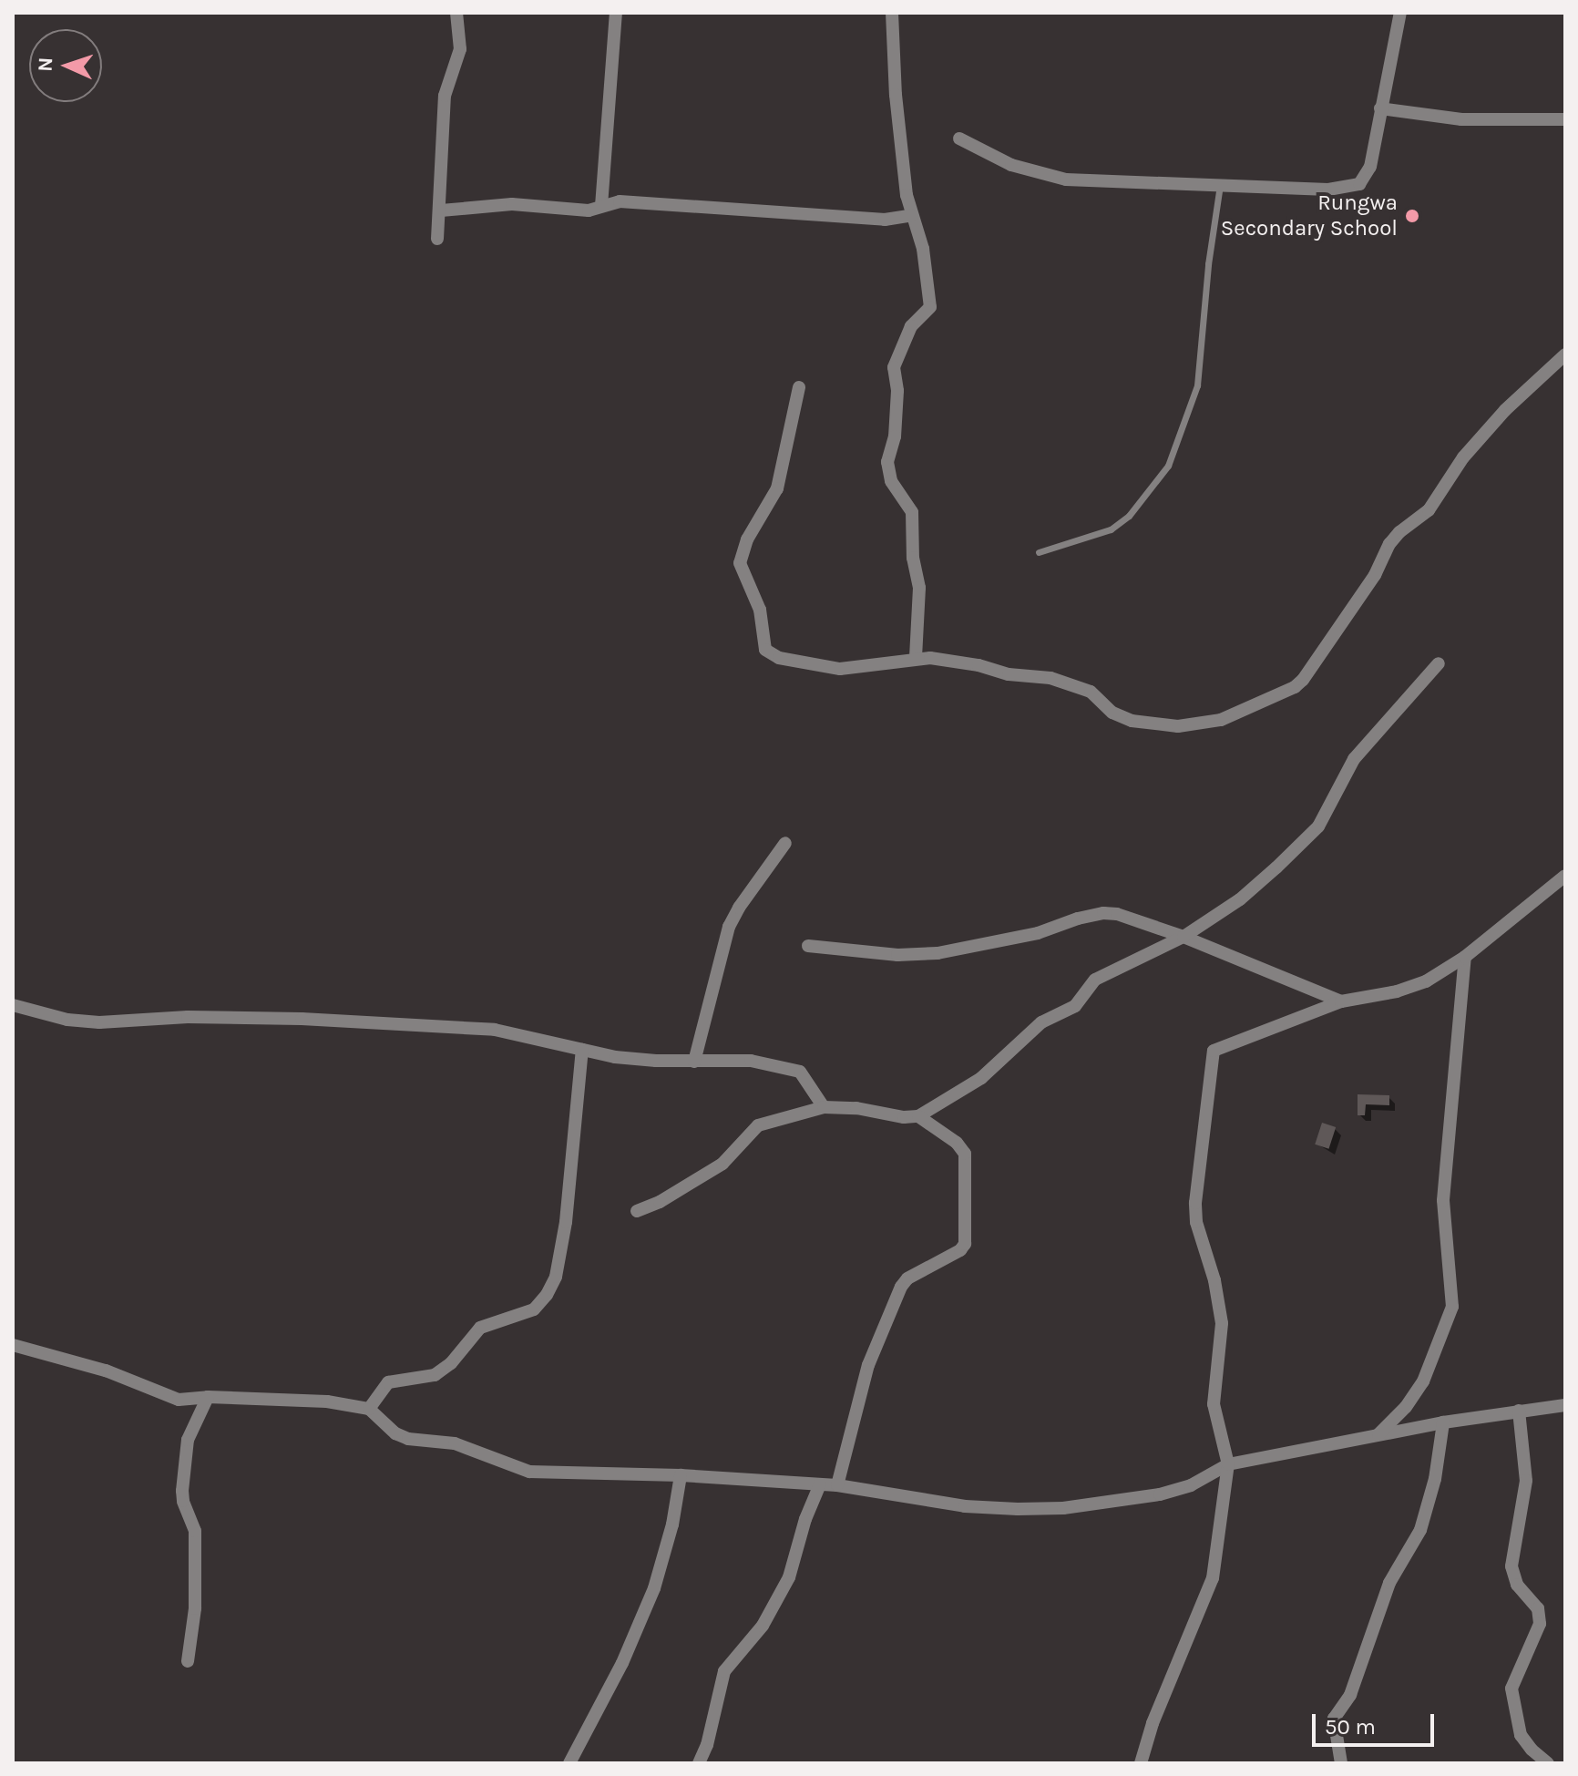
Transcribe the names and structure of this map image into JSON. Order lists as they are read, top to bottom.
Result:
{
  "places": ["Rungwa Secondary School"],
  "scale_bar": "50 m",
  "north": "left"
}
